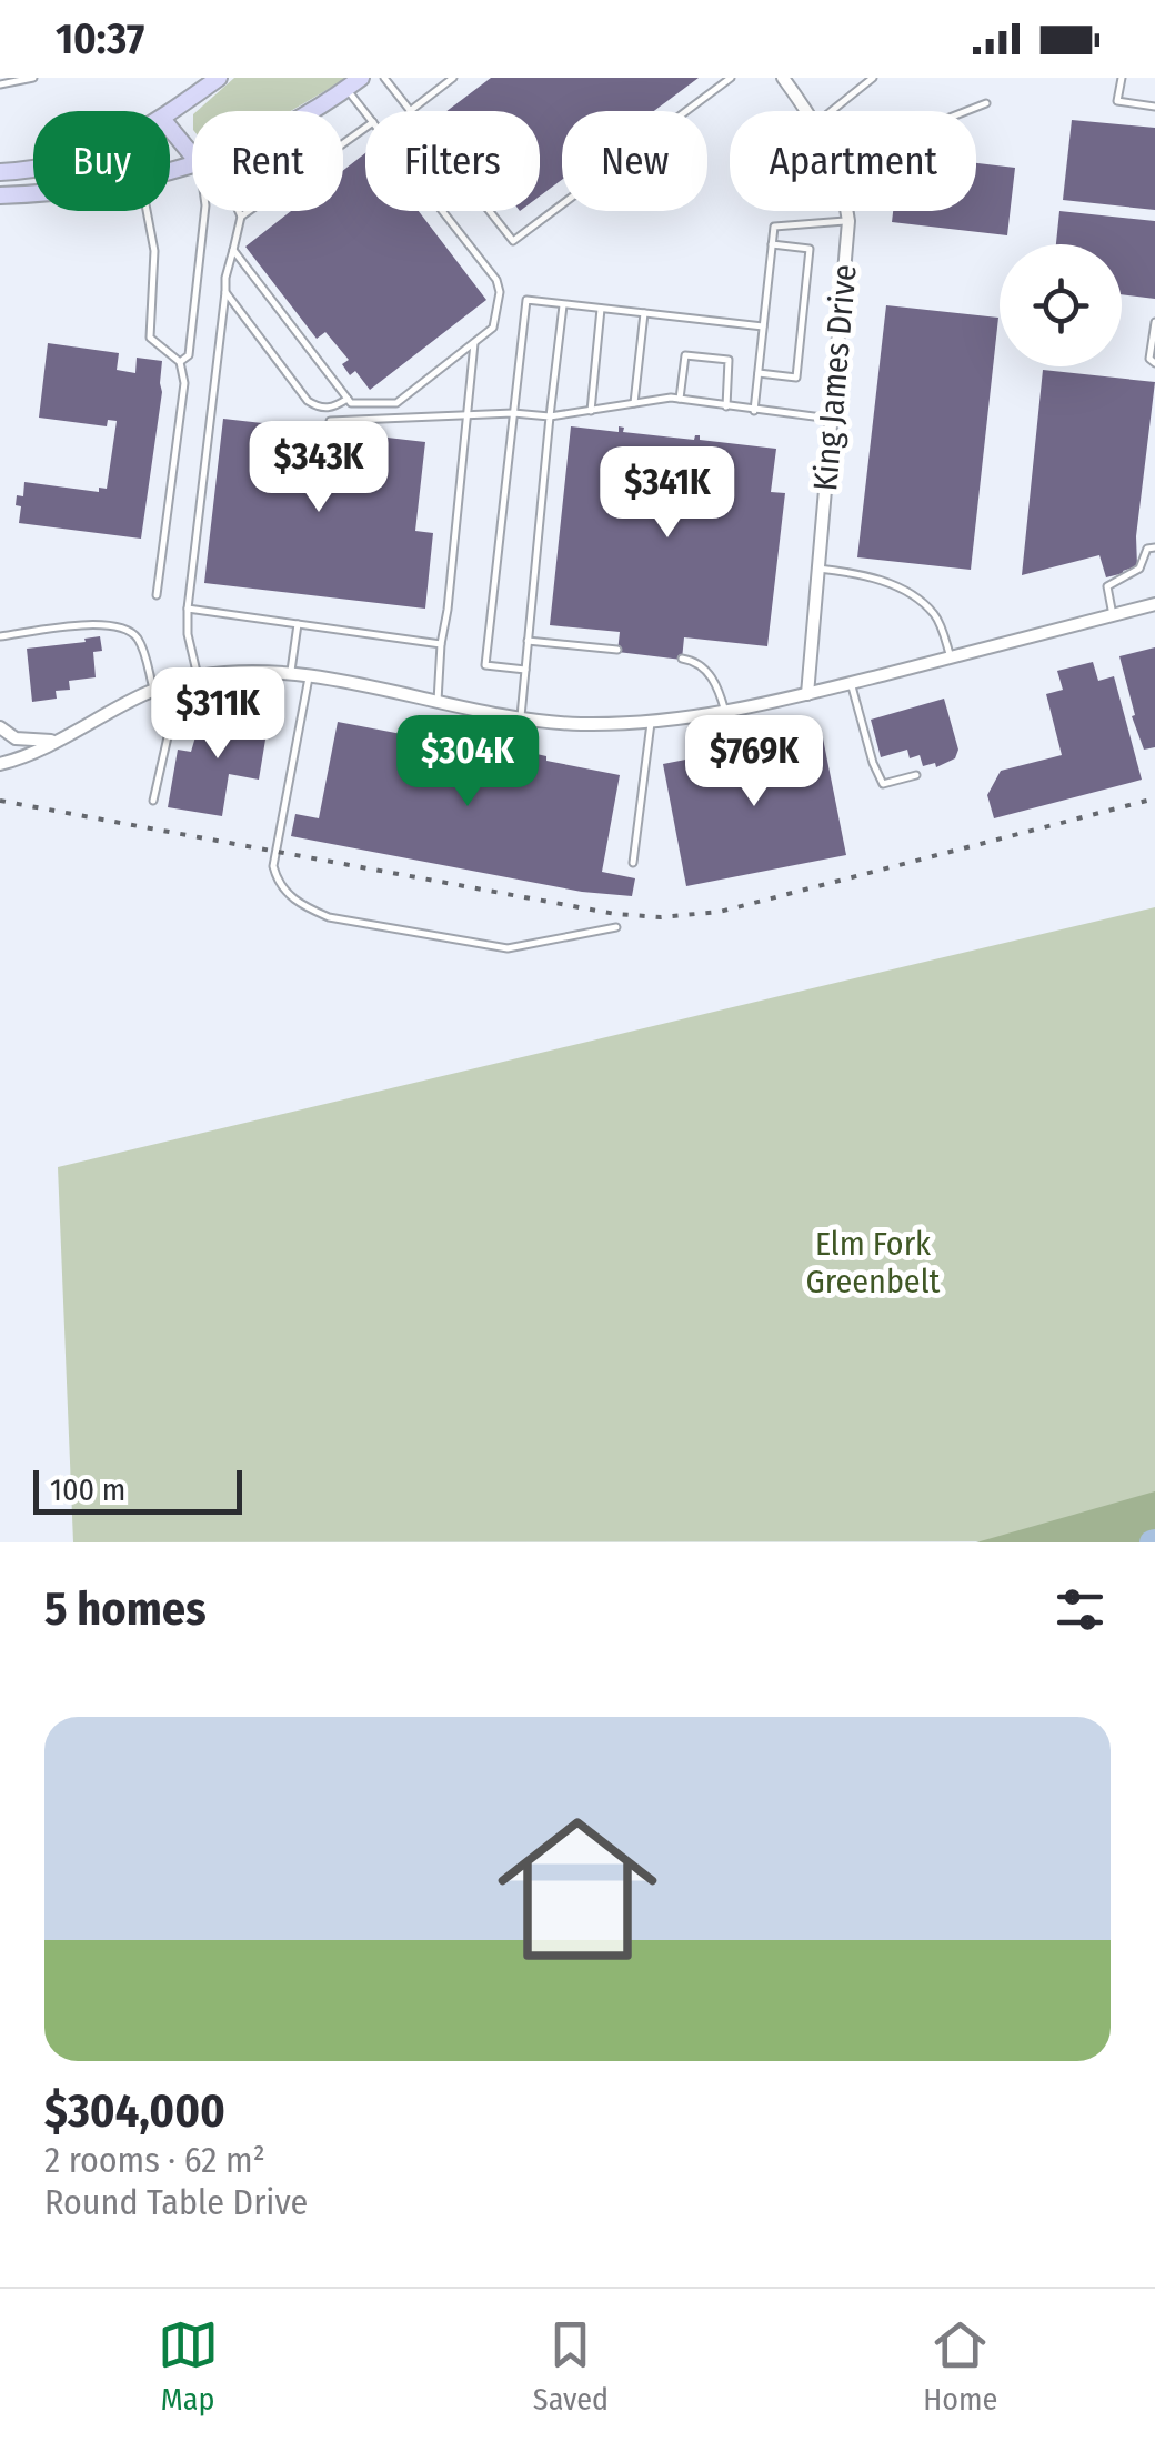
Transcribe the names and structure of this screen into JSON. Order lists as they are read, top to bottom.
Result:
{
  "streets": {
    "street": ["King James Drive"]
  },
  "parks": ["Elm Fork Greenbelt"],
  "scale_bar": "100 m",
  "page": {
    "status": "10:37",
    "chip": [
      "Buy",
      "Rent",
      "Filters",
      "New",
      "Apartment"
    ],
    "price": [
      "$343K",
      "$341K",
      "$311K",
      "$304K",
      "$769K"
    ],
    "scale": "100 m",
    "heading": "5 homes",
    "list": [
      {
        "name": "$304,000",
        "note": "2 rooms · 62 m² · Round Table Drive"
      }
    ],
    "tabs": ["Map", "Saved", "Home"]
  }
}
